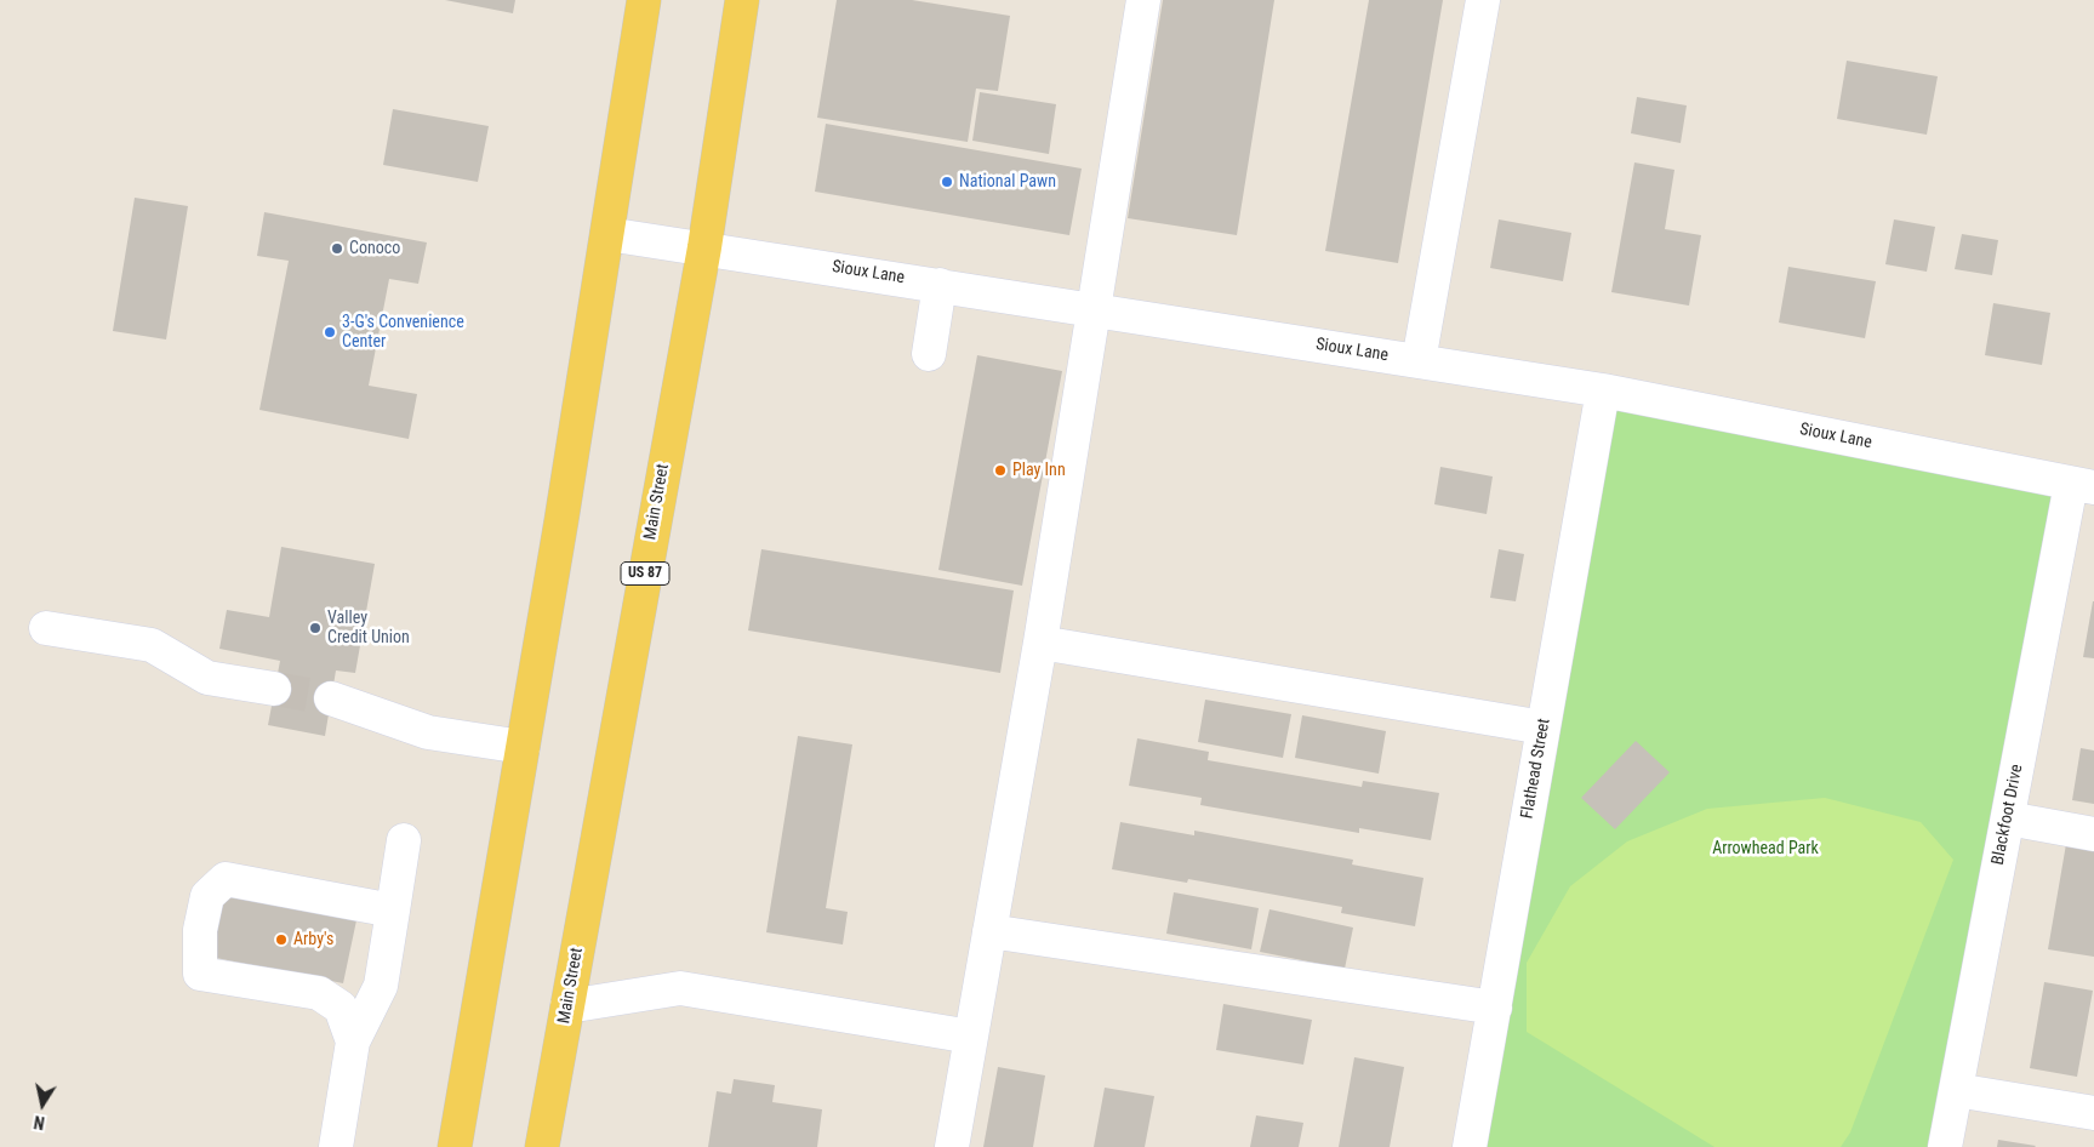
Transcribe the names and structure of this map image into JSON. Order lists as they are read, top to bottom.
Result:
{
  "streets": {
    "main road": ["Main Street", "US 87"],
    "street": ["Sioux Lane", "Flathead Street", "Blackfoot Drive"]
  },
  "crossings": [
    ["Sioux Lane", "Main Street"],
    ["Sioux Lane", "Flathead Street"],
    ["Sioux Lane", "Blackfoot Drive"]
  ],
  "parks": ["Arrowhead Park"],
  "places": [
    "National Pawn",
    "Conoco",
    "3-G's Convenience Center",
    "Play Inn",
    "Valley Credit Union",
    "Arby's"
  ],
  "north": "bottom"
}
